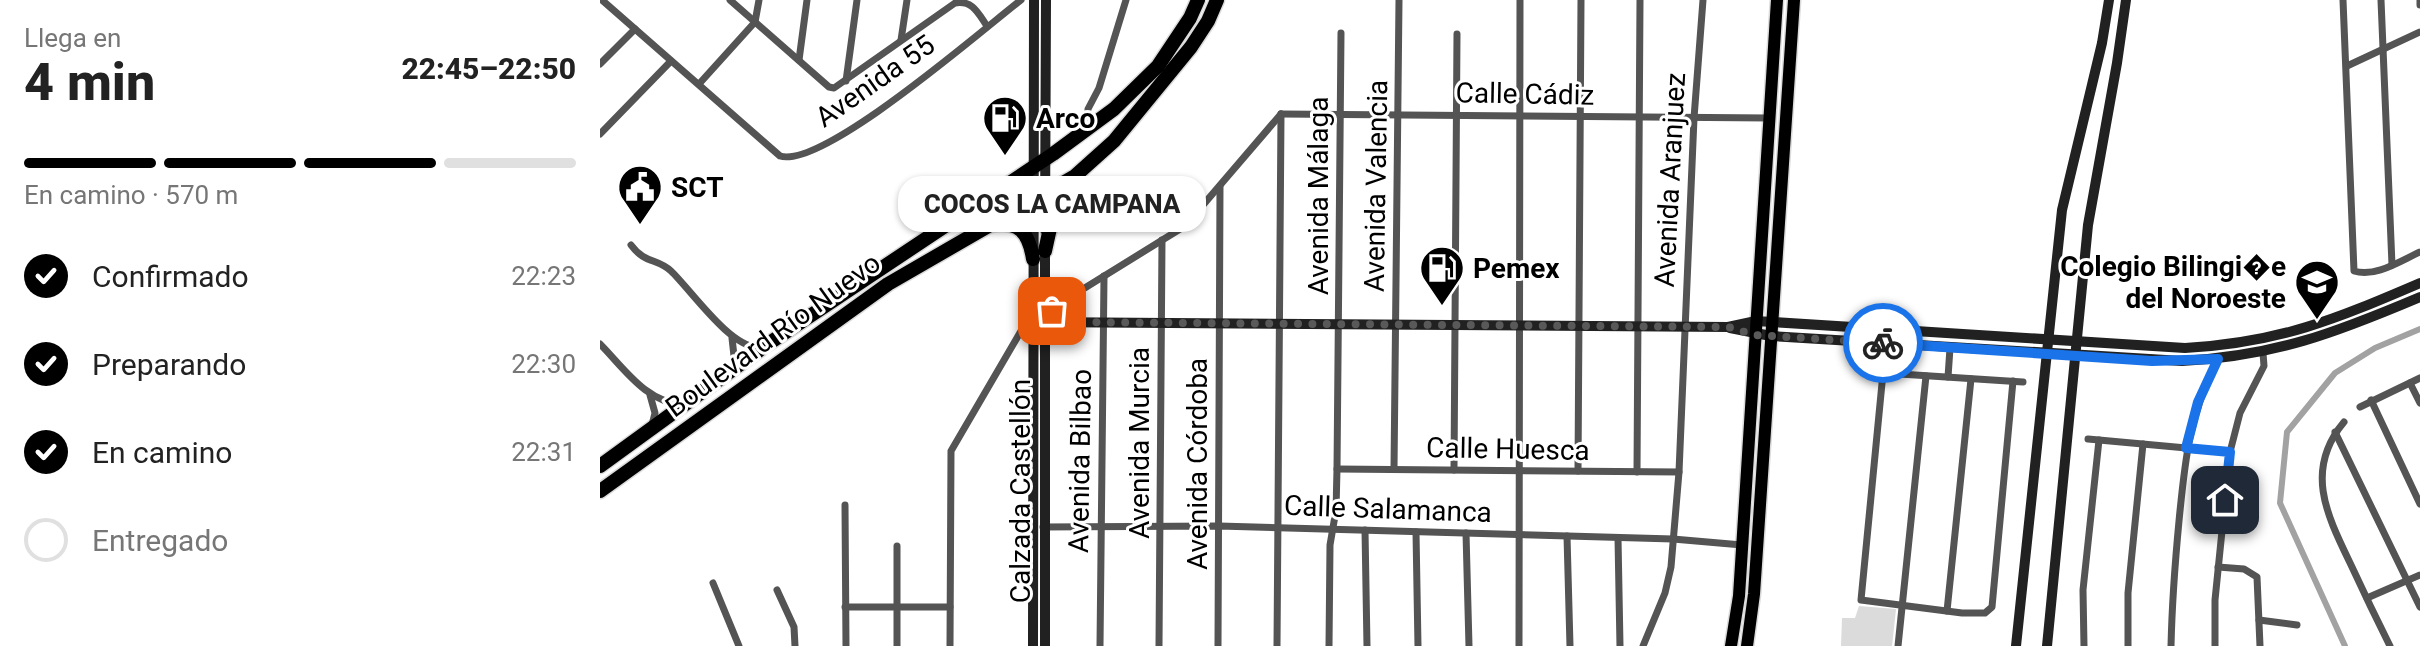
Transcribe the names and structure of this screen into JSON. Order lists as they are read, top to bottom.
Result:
{
  "streets": {
    "highway": ["Boulevard Río Nuevo"],
    "main road": ["Calzada Castellón"],
    "street": [
      "Avenida 55",
      "Calle Cádiz",
      "Avenida Aranjuez",
      "Avenida Valencia",
      "Avenida Málaga",
      "Avenida Murcia",
      "Calle Huesca",
      "Avenida Bilbao",
      "Avenida Córdoba",
      "Calle Salamanca"
    ]
  },
  "crossings": [
    ["Calle Cádiz", "Avenida Aranjuez"],
    ["Calle Cádiz", "Avenida Valencia"],
    ["Calle Cádiz", "Avenida Málaga"],
    ["Avenida Aranjuez", "Calle Huesca"],
    ["Avenida Aranjuez", "Calle Salamanca"],
    ["Avenida Valencia", "Calle Huesca"],
    ["Avenida Málaga", "Calle Huesca"],
    ["Avenida Málaga", "Calle Salamanca"],
    ["Boulevard Río Nuevo", "Calzada Castellón"],
    ["Avenida Murcia", "Calle Salamanca"],
    ["Avenida Bilbao", "Calle Salamanca"],
    ["Avenida Córdoba", "Calle Salamanca"],
    ["Calzada Castellón", "Calle Salamanca"]
  ],
  "places": {
    "fuel station": ["Arco", "Pemex"],
    "public building": ["SCT"],
    "other": ["COCOS LA CAMPANA"],
    "school or university": ["Colegio Bilingi�e del Noroeste"]
  },
  "page": {
    "heading": ["4 min", "Llega en", "22:45–22:50"],
    "bar": "En camino · 570 m",
    "bubble": "COCOS LA CAMPANA",
    "list": [
      ["Confirmado", "22:23"],
      ["Preparando", "22:30"],
      ["En camino", "22:31"],
      "Entregado"
    ]
  }
}
